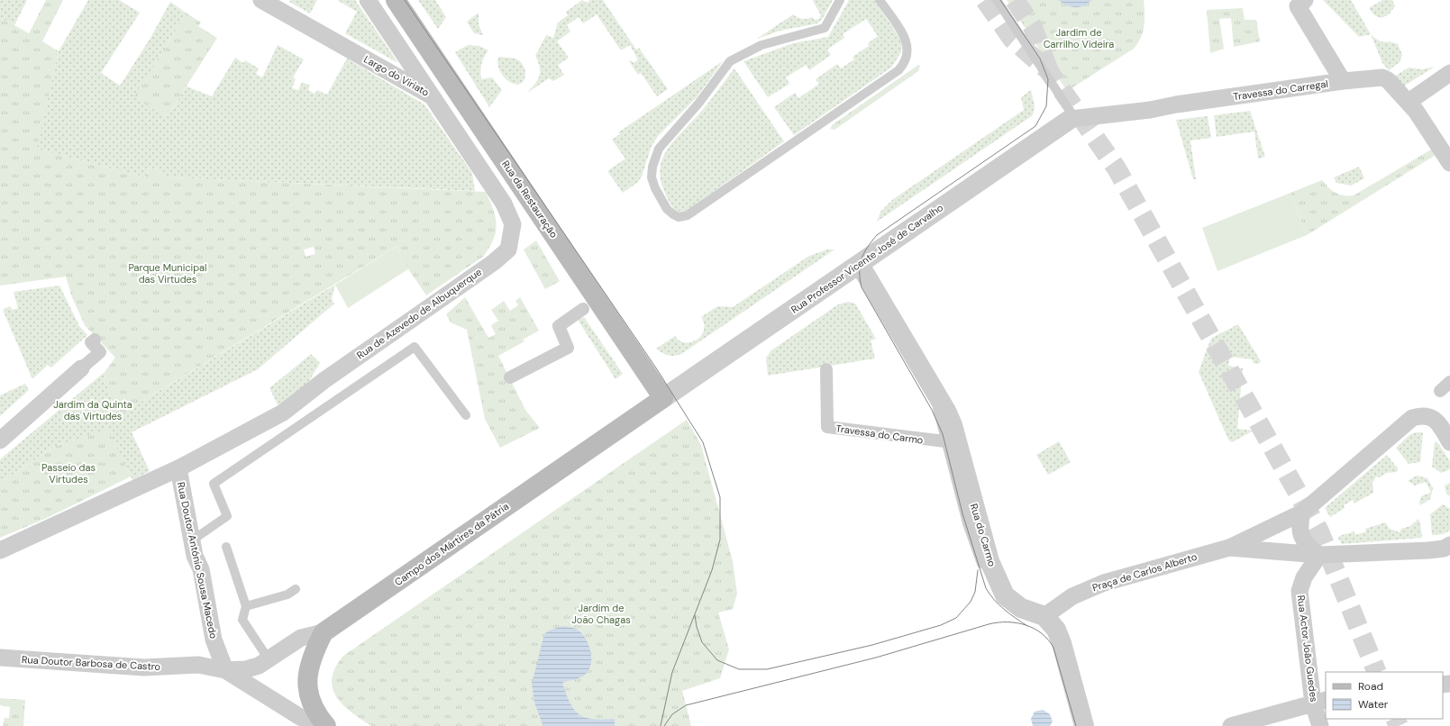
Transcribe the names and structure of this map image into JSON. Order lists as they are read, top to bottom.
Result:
{
  "streets": {
    "main road": ["Rua da Restauração", "Campo dos Mártires da Pátria"],
    "street": [
      "Largo do Viriato",
      "Travessa do Carregal",
      "Rua Professor Vicente José de Carvalho",
      "Rua de Azevedo de Albuquerque",
      "Travessa do Carmo",
      "Rua do Carmo",
      "Rua Doutor António Sousa Macedo",
      "Praça de Carlos Alberto",
      "Rua Actor João Guedes",
      "Rua Doutor Barbosa de Castro"
    ]
  },
  "crossings": [
    ["Largo do Viriato", "Rua de Azevedo de Albuquerque"],
    ["Travessa do Carregal", "Rua Professor Vicente José de Carvalho"],
    ["Rua da Restauração", "Rua Professor Vicente José de Carvalho"],
    ["Rua da Restauração", "Campo dos Mártires da Pátria"],
    ["Rua Professor Vicente José de Carvalho", "Rua do Carmo"],
    ["Rua Professor Vicente José de Carvalho", "Campo dos Mártires da Pátria"],
    ["Rua de Azevedo de Albuquerque", "Rua Doutor António Sousa Macedo"],
    ["Travessa do Carmo", "Rua do Carmo"],
    ["Campo dos Mártires da Pátria", "Rua Doutor Barbosa de Castro"],
    ["Rua Doutor António Sousa Macedo", "Rua Doutor Barbosa de Castro"],
    ["Praça de Carlos Alberto", "Rua Actor João Guedes"]
  ],
  "parks": [
    "Jardim de Carrilho Videira",
    "Parque Municipal das Virtudes",
    "Jardim da Quinta das Virtudes",
    "Passeio das Virtudes",
    "Jardim de João Chagas"
  ],
  "legend": ["Road", "Water"]
}
